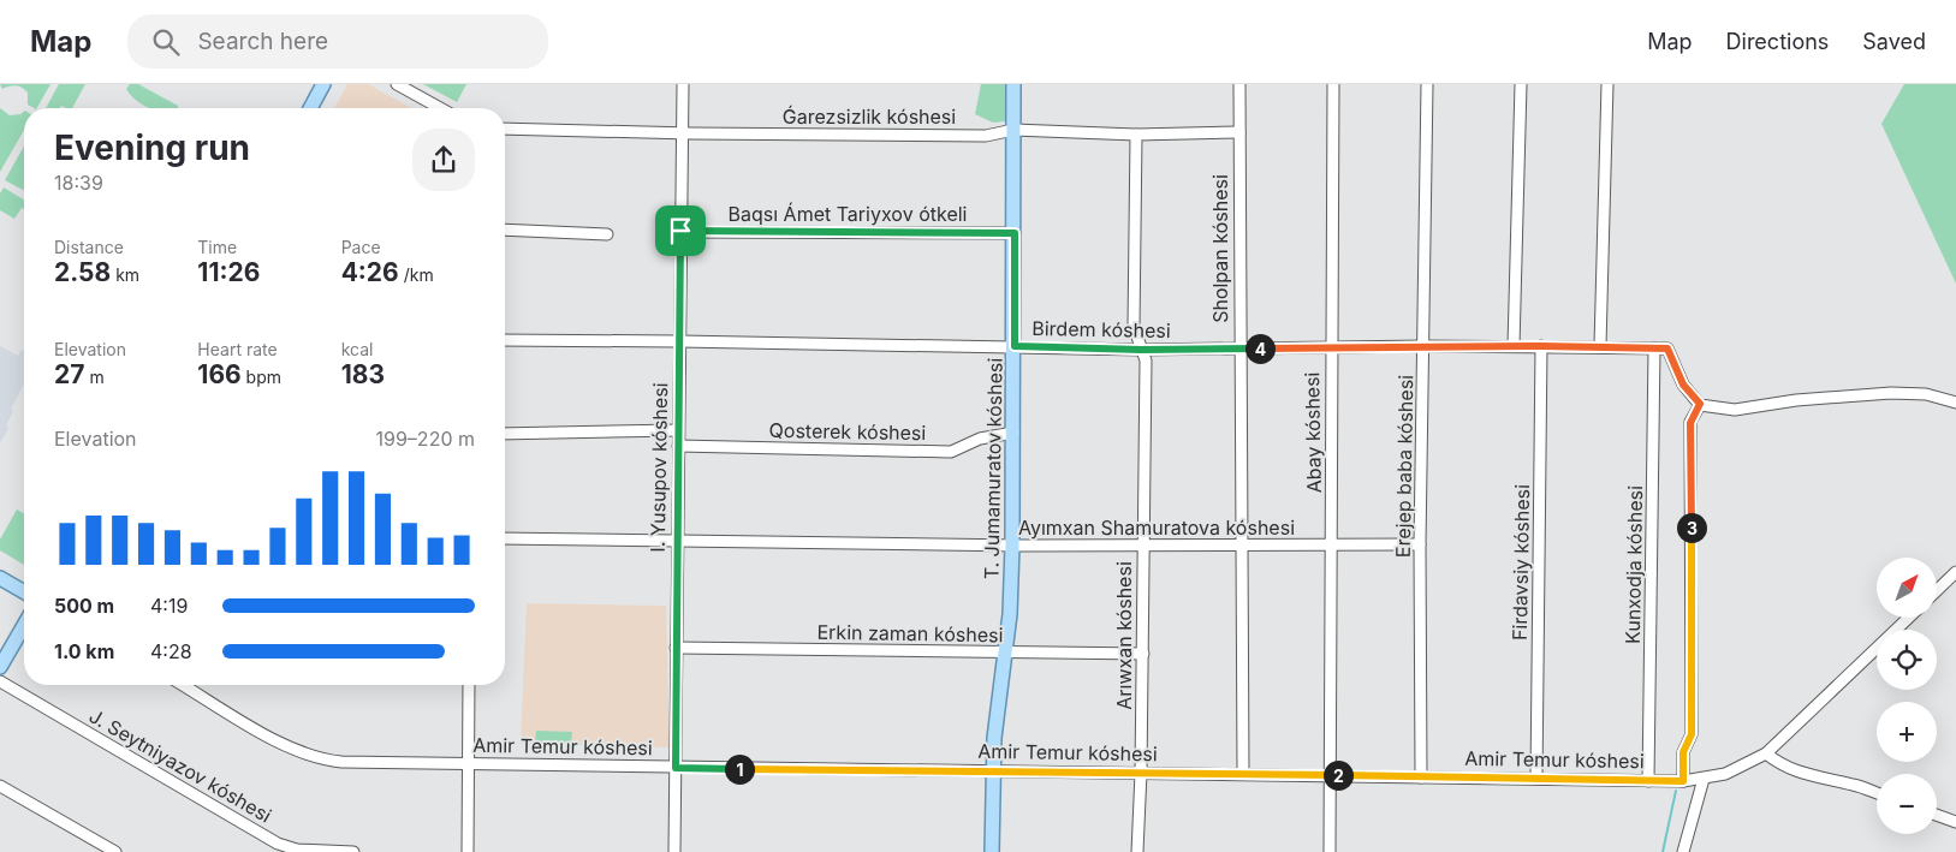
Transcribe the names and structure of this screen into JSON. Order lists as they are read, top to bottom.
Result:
{
  "streets": {
    "main road": ["T. Jumamuratov kóshesi"],
    "street": [
      "Ǵarezsizlik kóshesi",
      "Baqsı Ámet Tariyxov ótkeli",
      "Sholpan kóshesi",
      "Birdem kóshesi",
      "Qosterek kóshesi",
      "Abay kóshesi",
      "Erejep baba kóshesi",
      "I. Yusupov kóshesi",
      "Ayımxan Shamuratova kóshesi",
      "Firdavsiy kóshesi",
      "Kunxodja kóshesi",
      "Erkin zaman kóshesi",
      "Arıwxan kóshesi",
      "Amir Temur kóshesi",
      "J. Seytniyazov kóshesi"
    ]
  },
  "crossings": [
    ["Ǵarezsizlik kóshesi", "Sholpan kóshesi"],
    ["Ǵarezsizlik kóshesi", "I. Yusupov kóshesi"],
    ["Ǵarezsizlik kóshesi", "T. Jumamuratov kóshesi"],
    ["Ǵarezsizlik kóshesi", "Arıwxan kóshesi"],
    ["Baqsı Ámet Tariyxov ótkeli", "I. Yusupov kóshesi"],
    ["Baqsı Ámet Tariyxov ótkeli", "T. Jumamuratov kóshesi"],
    ["Sholpan kóshesi", "Birdem kóshesi"],
    ["Sholpan kóshesi", "Ayımxan Shamuratova kóshesi"],
    ["Sholpan kóshesi", "Amir Temur kóshesi"],
    ["Birdem kóshesi", "Abay kóshesi"],
    ["Birdem kóshesi", "Erejep baba kóshesi"],
    ["Birdem kóshesi", "I. Yusupov kóshesi"],
    ["Birdem kóshesi", "T. Jumamuratov kóshesi"],
    ["Birdem kóshesi", "Firdavsiy kóshesi"],
    ["Birdem kóshesi", "Kunxodja kóshesi"],
    ["Birdem kóshesi", "Arıwxan kóshesi"],
    ["Qosterek kóshesi", "I. Yusupov kóshesi"],
    ["Qosterek kóshesi", "T. Jumamuratov kóshesi"],
    ["Abay kóshesi", "Ayımxan Shamuratova kóshesi"],
    ["Abay kóshesi", "Amir Temur kóshesi"],
    ["Erejep baba kóshesi", "Ayımxan Shamuratova kóshesi"],
    ["Erejep baba kóshesi", "Amir Temur kóshesi"],
    ["I. Yusupov kóshesi", "Ayımxan Shamuratova kóshesi"],
    ["I. Yusupov kóshesi", "Erkin zaman kóshesi"],
    ["I. Yusupov kóshesi", "Amir Temur kóshesi"],
    ["T. Jumamuratov kóshesi", "Ayımxan Shamuratova kóshesi"],
    ["T. Jumamuratov kóshesi", "Erkin zaman kóshesi"],
    ["T. Jumamuratov kóshesi", "Amir Temur kóshesi"],
    ["Ayımxan Shamuratova kóshesi", "Arıwxan kóshesi"],
    ["Firdavsiy kóshesi", "Amir Temur kóshesi"],
    ["Kunxodja kóshesi", "Amir Temur kóshesi"],
    ["Erkin zaman kóshesi", "Arıwxan kóshesi"],
    ["Arıwxan kóshesi", "Amir Temur kóshesi"]
  ],
  "north": "top right",
  "page": {
    "header": "Map",
    "search": "Search here",
    "nav": ["Map", "Directions", "Saved"],
    "heading": ["Evening run", "18:39"],
    "stats": [
      ["Distance", "2.58 km"],
      ["Time", "11:26"],
      ["Pace", "4:26 /km"],
      ["Elevation", "27 m"],
      ["Heart rate", "166 bpm"],
      ["kcal", "183"]
    ],
    "pins": [
      "4",
      "3",
      "1",
      "2"
    ],
    "chart": ["Elevation", "199–220 m"],
    "map_buttons": ["+", "−"],
    "list": [
      {
        "name": "500 m",
        "note": "4:19"
      },
      {
        "name": "1.0 km",
        "note": "4:28"
      }
    ]
  }
}
